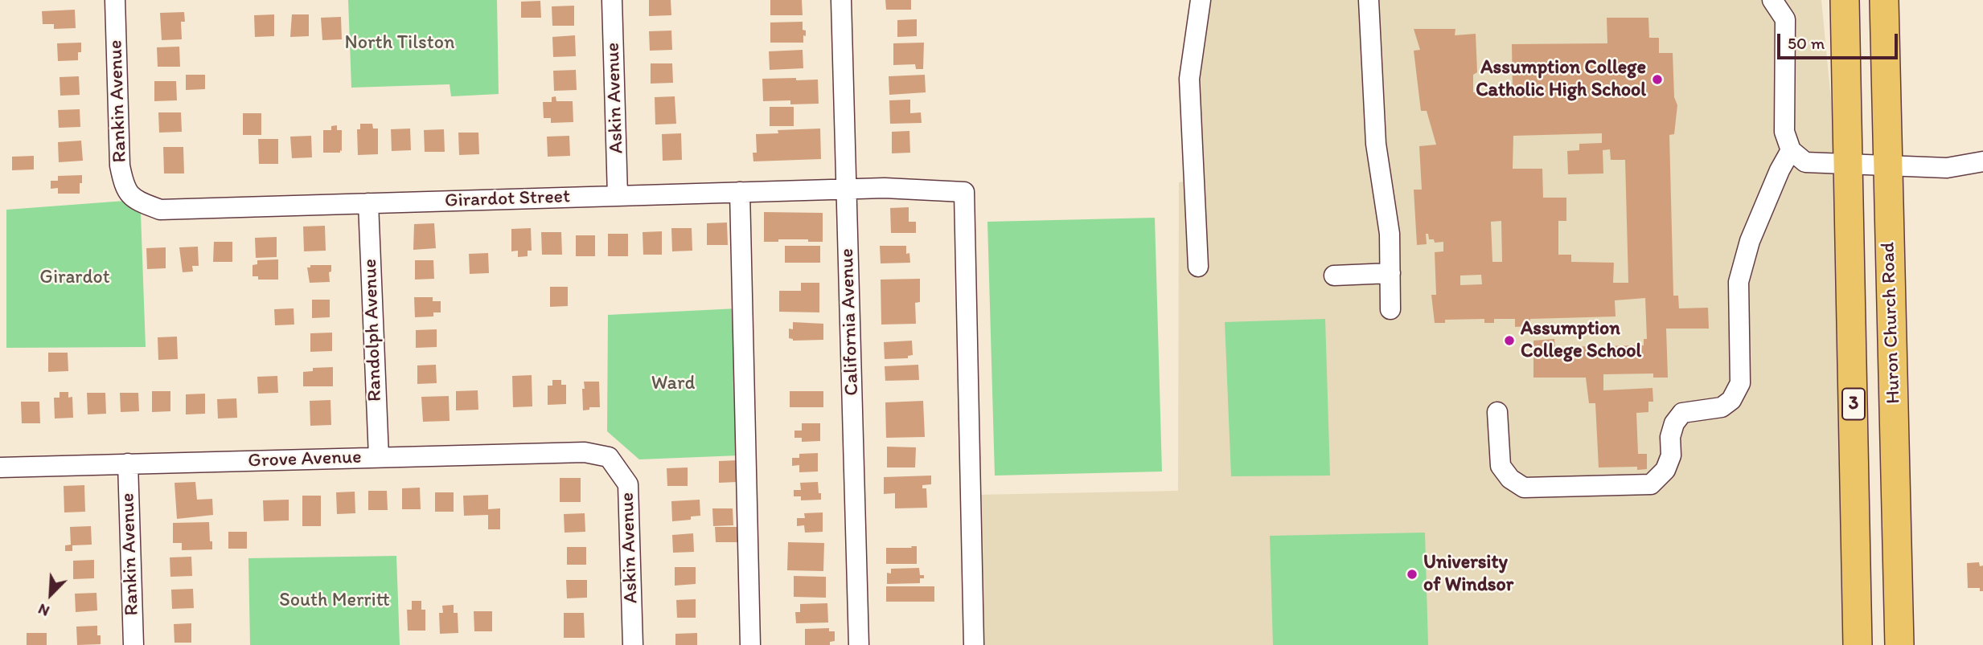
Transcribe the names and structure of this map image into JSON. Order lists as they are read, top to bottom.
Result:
{
  "streets": {
    "highway": ["Huron Church Road", "3"],
    "street": [
      "Askin Avenue",
      "Rankin Avenue",
      "Girardot Street",
      "California Avenue",
      "Randolph Avenue",
      "Grove Avenue"
    ]
  },
  "crossings": [
    ["Askin Avenue", "Girardot Street"],
    ["Askin Avenue", "Grove Avenue"],
    ["Rankin Avenue", "Girardot Street"],
    ["Rankin Avenue", "Grove Avenue"],
    ["Girardot Street", "California Avenue"],
    ["Girardot Street", "Randolph Avenue"],
    ["Randolph Avenue", "Grove Avenue"]
  ],
  "parks": [
    "North Tilston",
    "Girardot",
    "Ward",
    "South Merritt"
  ],
  "places": ["Assumption College Catholic High School", "Assumption College School", "University of Windsor"],
  "scale_bar": "50 m",
  "north": "bottom left"
}
